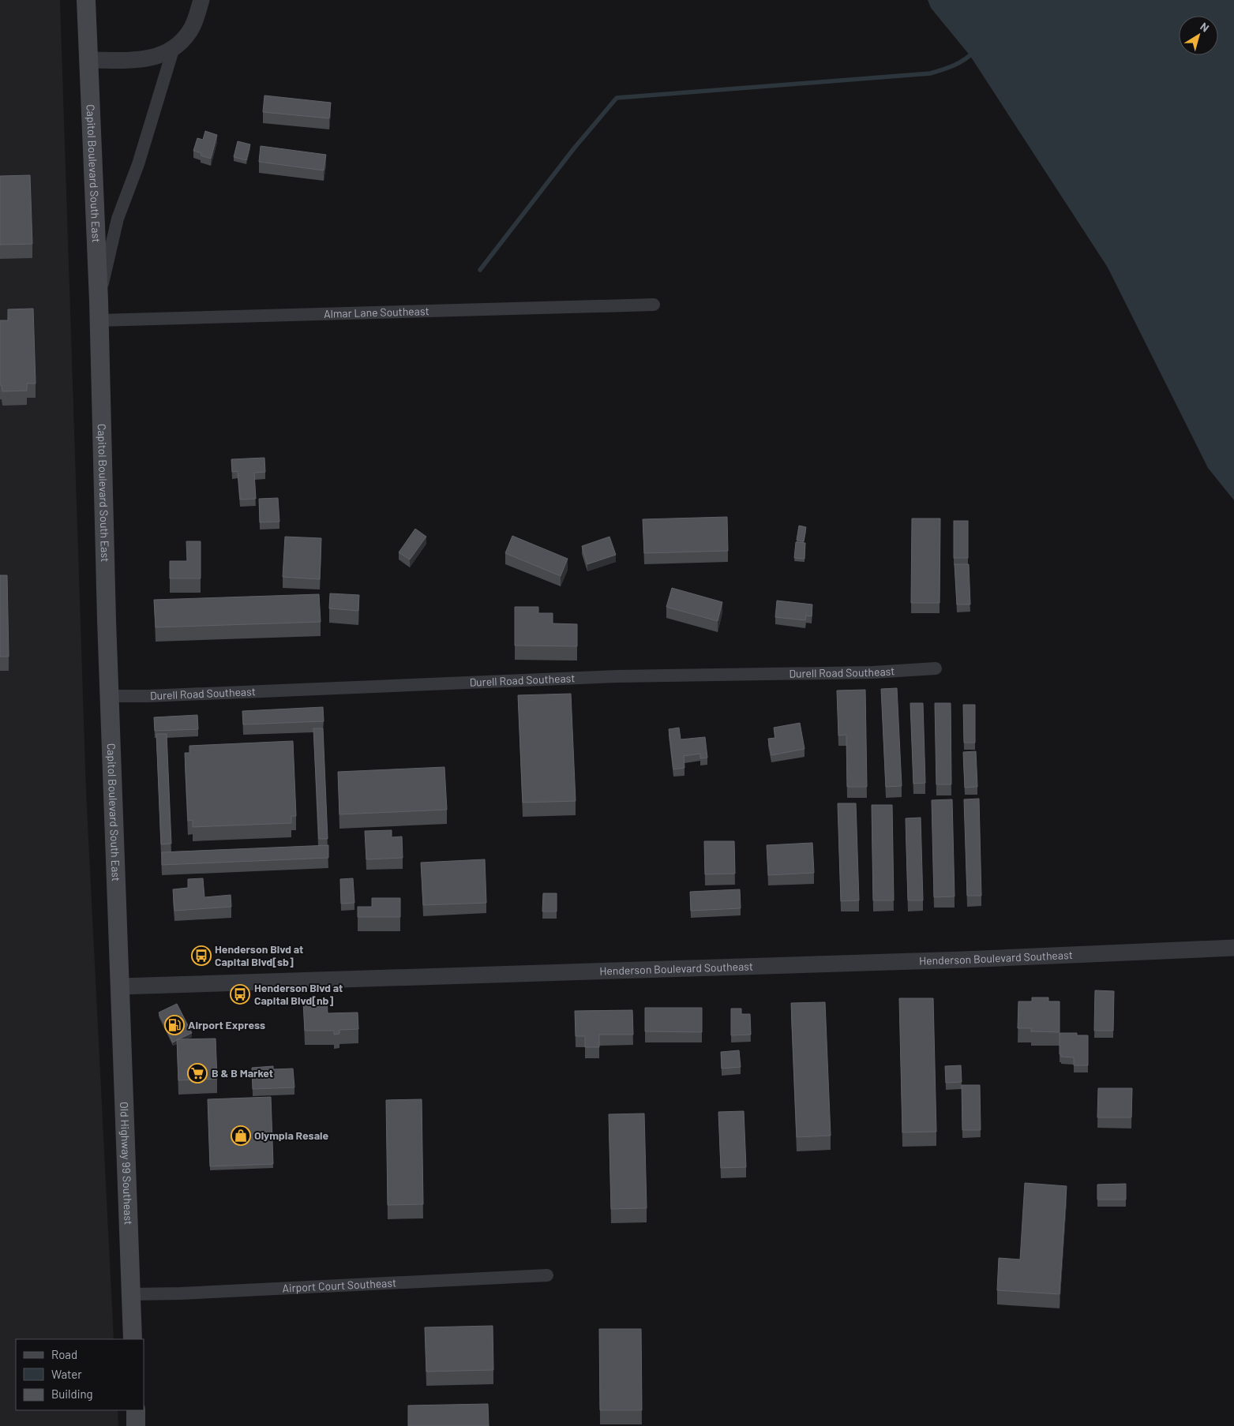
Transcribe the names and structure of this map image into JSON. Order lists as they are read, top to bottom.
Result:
{
  "streets": {
    "main road": ["Capitol Boulevard South East", "Old Highway 99 Southeast"],
    "street": [
      "Almar Lane Southeast",
      "Durell Road Southeast",
      "Henderson Boulevard Southeast",
      "Airport Court Southeast"
    ]
  },
  "crossings": [
    ["Capitol Boulevard South East", "Almar Lane Southeast"],
    ["Capitol Boulevard South East", "Durell Road Southeast"],
    ["Capitol Boulevard South East", "Henderson Boulevard Southeast"],
    ["Capitol Boulevard South East", "Old Highway 99 Southeast"],
    ["Henderson Boulevard Southeast", "Old Highway 99 Southeast"],
    ["Old Highway 99 Southeast", "Airport Court Southeast"]
  ],
  "places": {
    "bus stop": ["Henderson Blvd at Capital Blvd[sb]", "Henderson Blvd at Capital Blvd[nb]"],
    "fuel station": ["Airport Express"],
    "supermarket": ["B & B Market"],
    "shop": ["Olympia Resale"]
  },
  "legend": ["Road", "Water", "Building"],
  "north": "top right"
}
